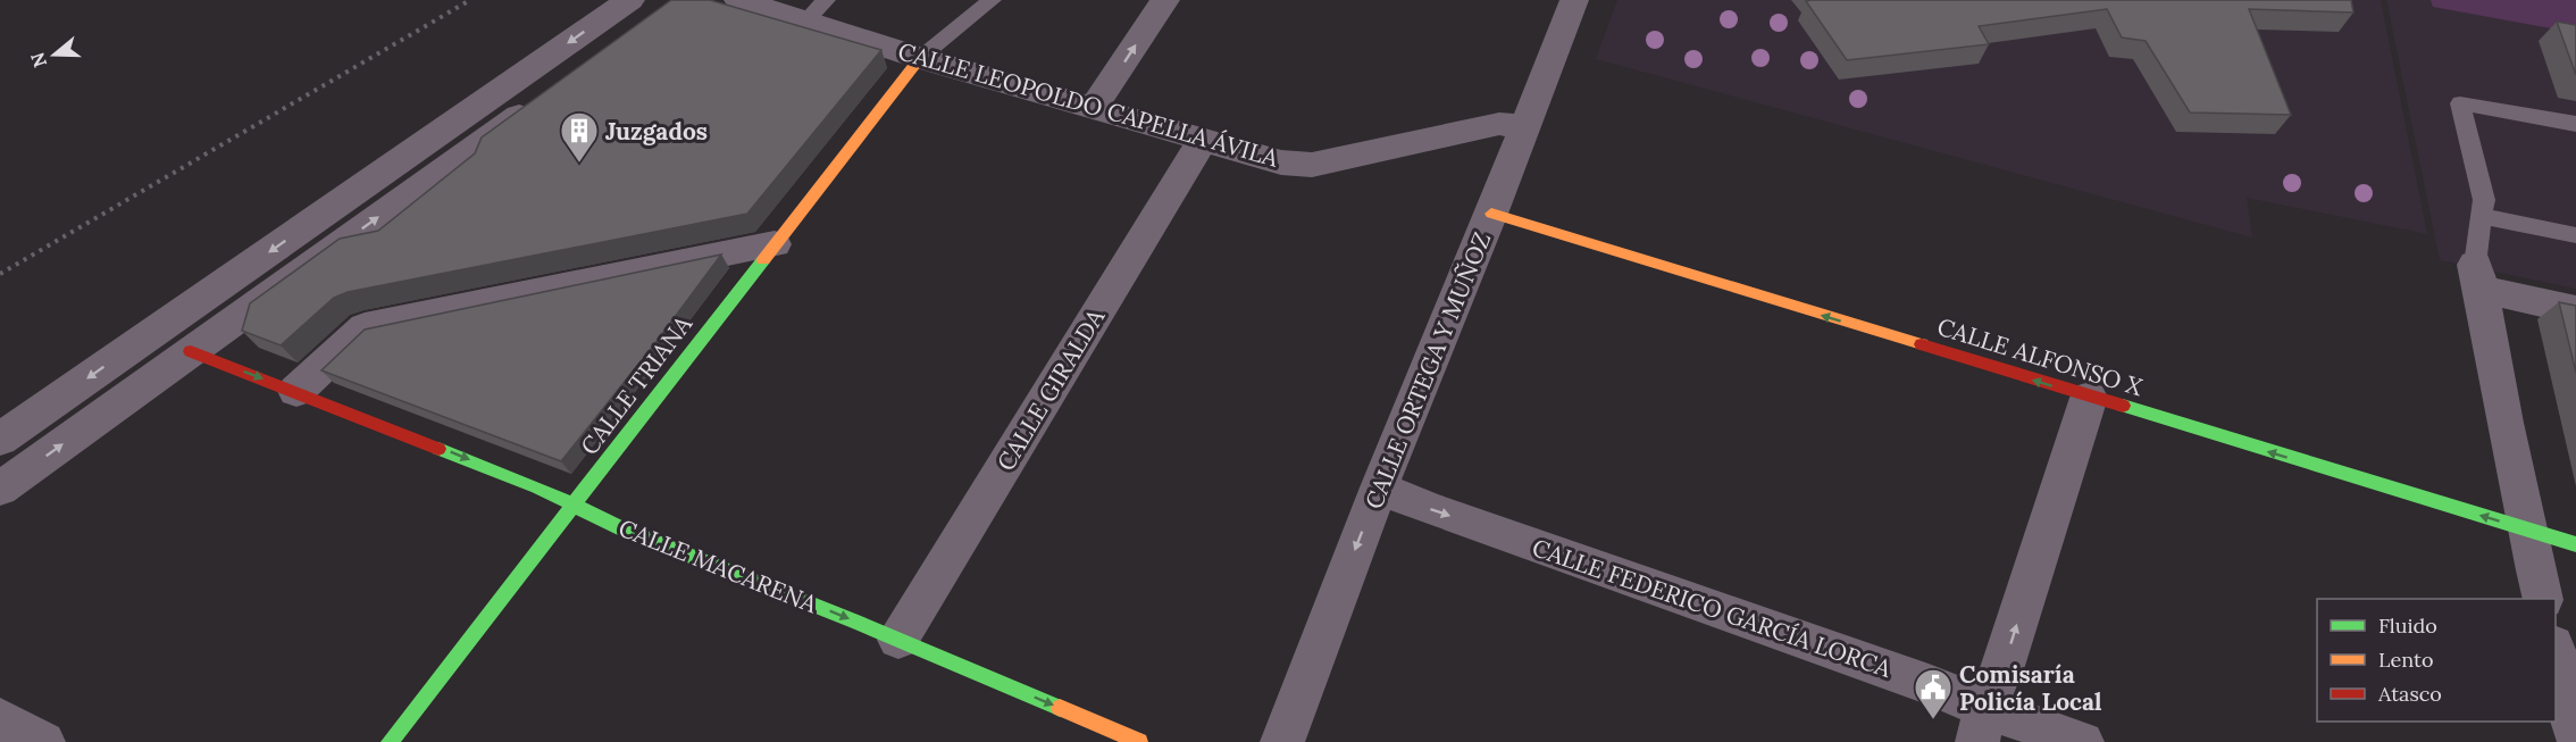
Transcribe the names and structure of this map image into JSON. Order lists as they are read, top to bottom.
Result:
{
  "streets": {
    "street": [
      "CALLE LEOPOLDO CAPELLA ÁVILA",
      "CALLE ALFONSO X",
      "CALLE ORTEGA Y MUÑOZ",
      "CALLE TRIANA",
      "CALLE GIRALDA",
      "CALLE MACARENA",
      "CALLE FEDERICO GARCÍA LORCA"
    ]
  },
  "crossings": [
    ["CALLE LEOPOLDO CAPELLA ÁVILA", "CALLE ORTEGA Y MUÑOZ"],
    ["CALLE LEOPOLDO CAPELLA ÁVILA", "CALLE TRIANA"],
    ["CALLE LEOPOLDO CAPELLA ÁVILA", "CALLE GIRALDA"],
    ["CALLE ALFONSO X", "CALLE ORTEGA Y MUÑOZ"],
    ["CALLE ORTEGA Y MUÑOZ", "CALLE FEDERICO GARCÍA LORCA"],
    ["CALLE TRIANA", "CALLE MACARENA"],
    ["CALLE GIRALDA", "CALLE MACARENA"]
  ],
  "one_way": ["CALLE ALFONSO X", "CALLE MACARENA", "CALLE FEDERICO GARCÍA LORCA"],
  "places": {
    "building": ["Juzgados"],
    "public building": ["Comisaría Policía Local"]
  },
  "legend": ["Fluido", "Lento", "Atasco"],
  "north": "left"
}
